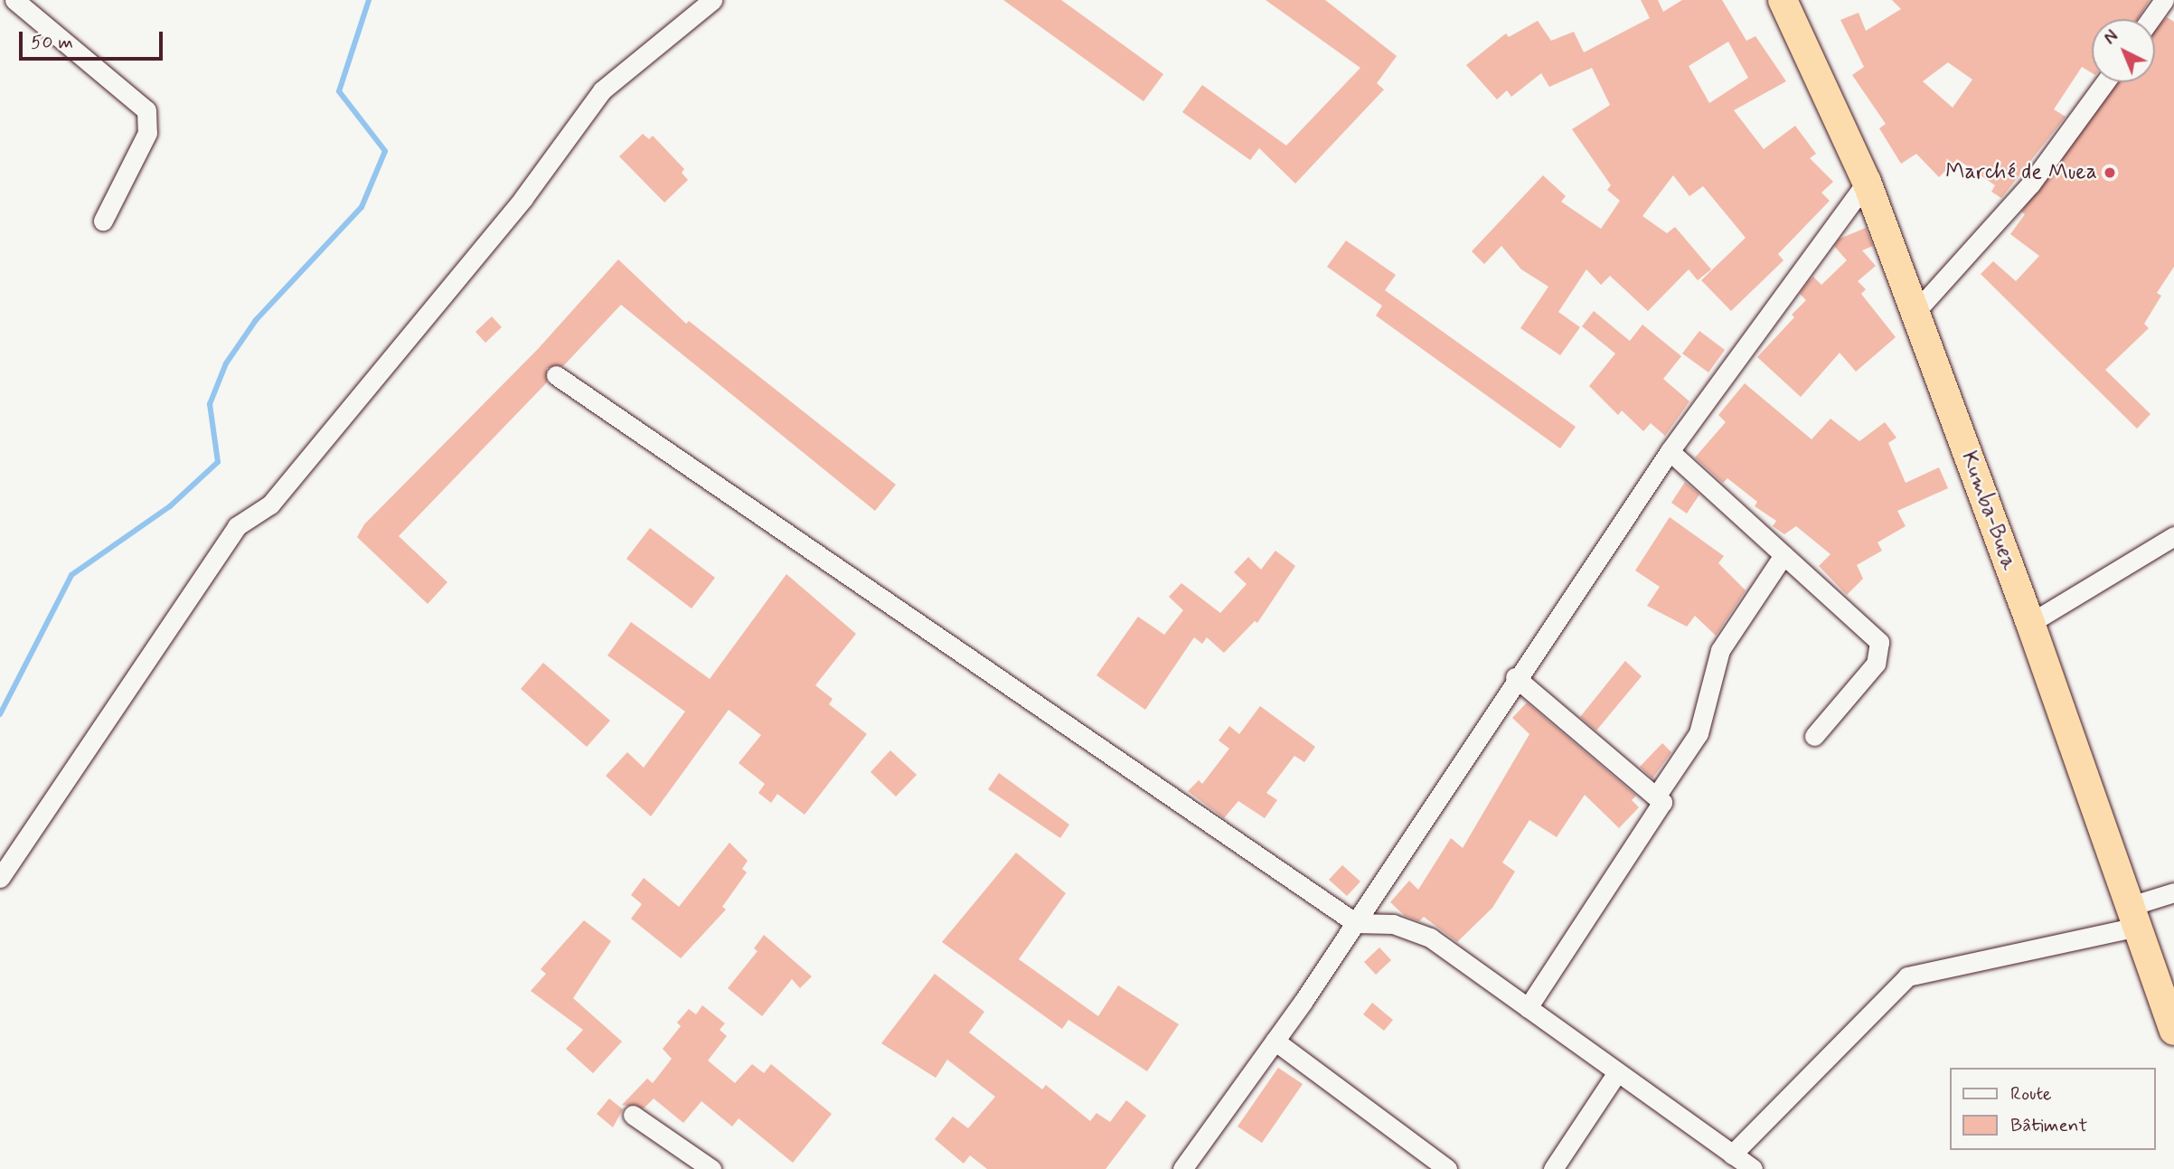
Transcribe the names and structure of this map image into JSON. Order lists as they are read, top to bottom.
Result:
{
  "streets": {
    "highway": ["Kumba-Buea"]
  },
  "places": ["Marché de Muea"],
  "legend": ["Route", "Bâtiment"],
  "scale_bar": "50 m",
  "north": "top left"
}
